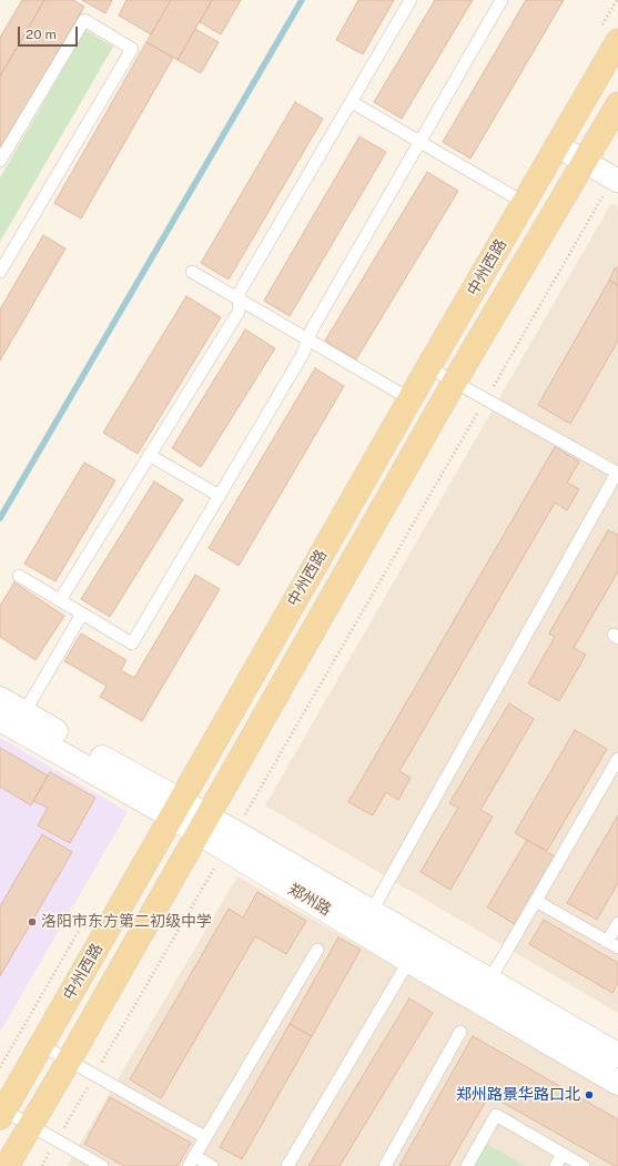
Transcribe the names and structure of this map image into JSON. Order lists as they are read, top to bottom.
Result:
{
  "streets": {
    "main road": ["中州西路"],
    "street": ["郑州路"]
  },
  "crossings": [
    ["中州西路", "郑州路"]
  ],
  "places": ["洛阳市东方第二初级中学", "郑州路景华路口北"],
  "scale_bar": "20 m"
}
